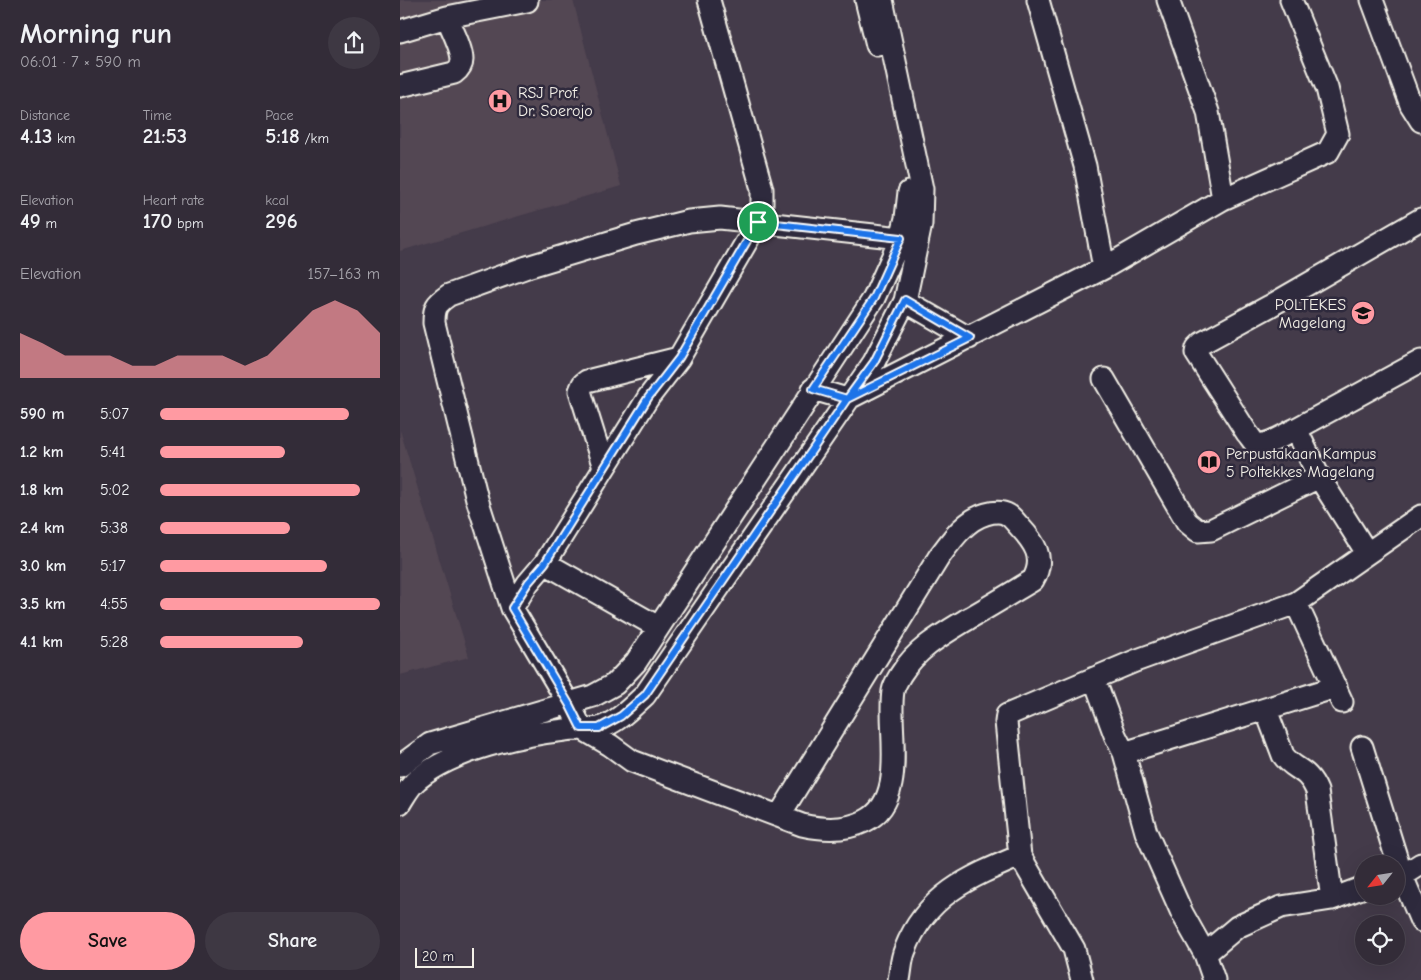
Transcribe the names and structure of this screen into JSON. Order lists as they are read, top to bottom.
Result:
{
  "places": {
    "hospital": ["RSJ Prof. Dr. Soerojo"],
    "school or university": ["POLTEKES Magelang"],
    "library": ["Perpustakaan Kampus 5 Poltekkes Magelang"]
  },
  "scale_bar": "20 m",
  "north": "bottom left",
  "page": {
    "heading": ["Morning run", "06:01 · 7 × 590 m"],
    "stats": [
      ["Distance", "4.13 km"],
      ["Time", "21:53"],
      ["Pace", "5:18 /km"],
      ["Elevation", "49 m"],
      ["Heart rate", "170 bpm"],
      ["kcal", "296"]
    ],
    "chart": ["Elevation", "157–163 m"],
    "list": [
      {
        "name": "590 m",
        "note": "5:07"
      },
      {
        "name": "1.2 km",
        "note": "5:41"
      },
      {
        "name": "1.8 km",
        "note": "5:02"
      },
      {
        "name": "2.4 km",
        "note": "5:38"
      },
      {
        "name": "3.0 km",
        "note": "5:17"
      },
      {
        "name": "3.5 km",
        "note": "4:55"
      },
      {
        "name": "4.1 km",
        "note": "5:28"
      }
    ],
    "buttons": ["Save", "Share"],
    "scale": "20 m"
  }
}
